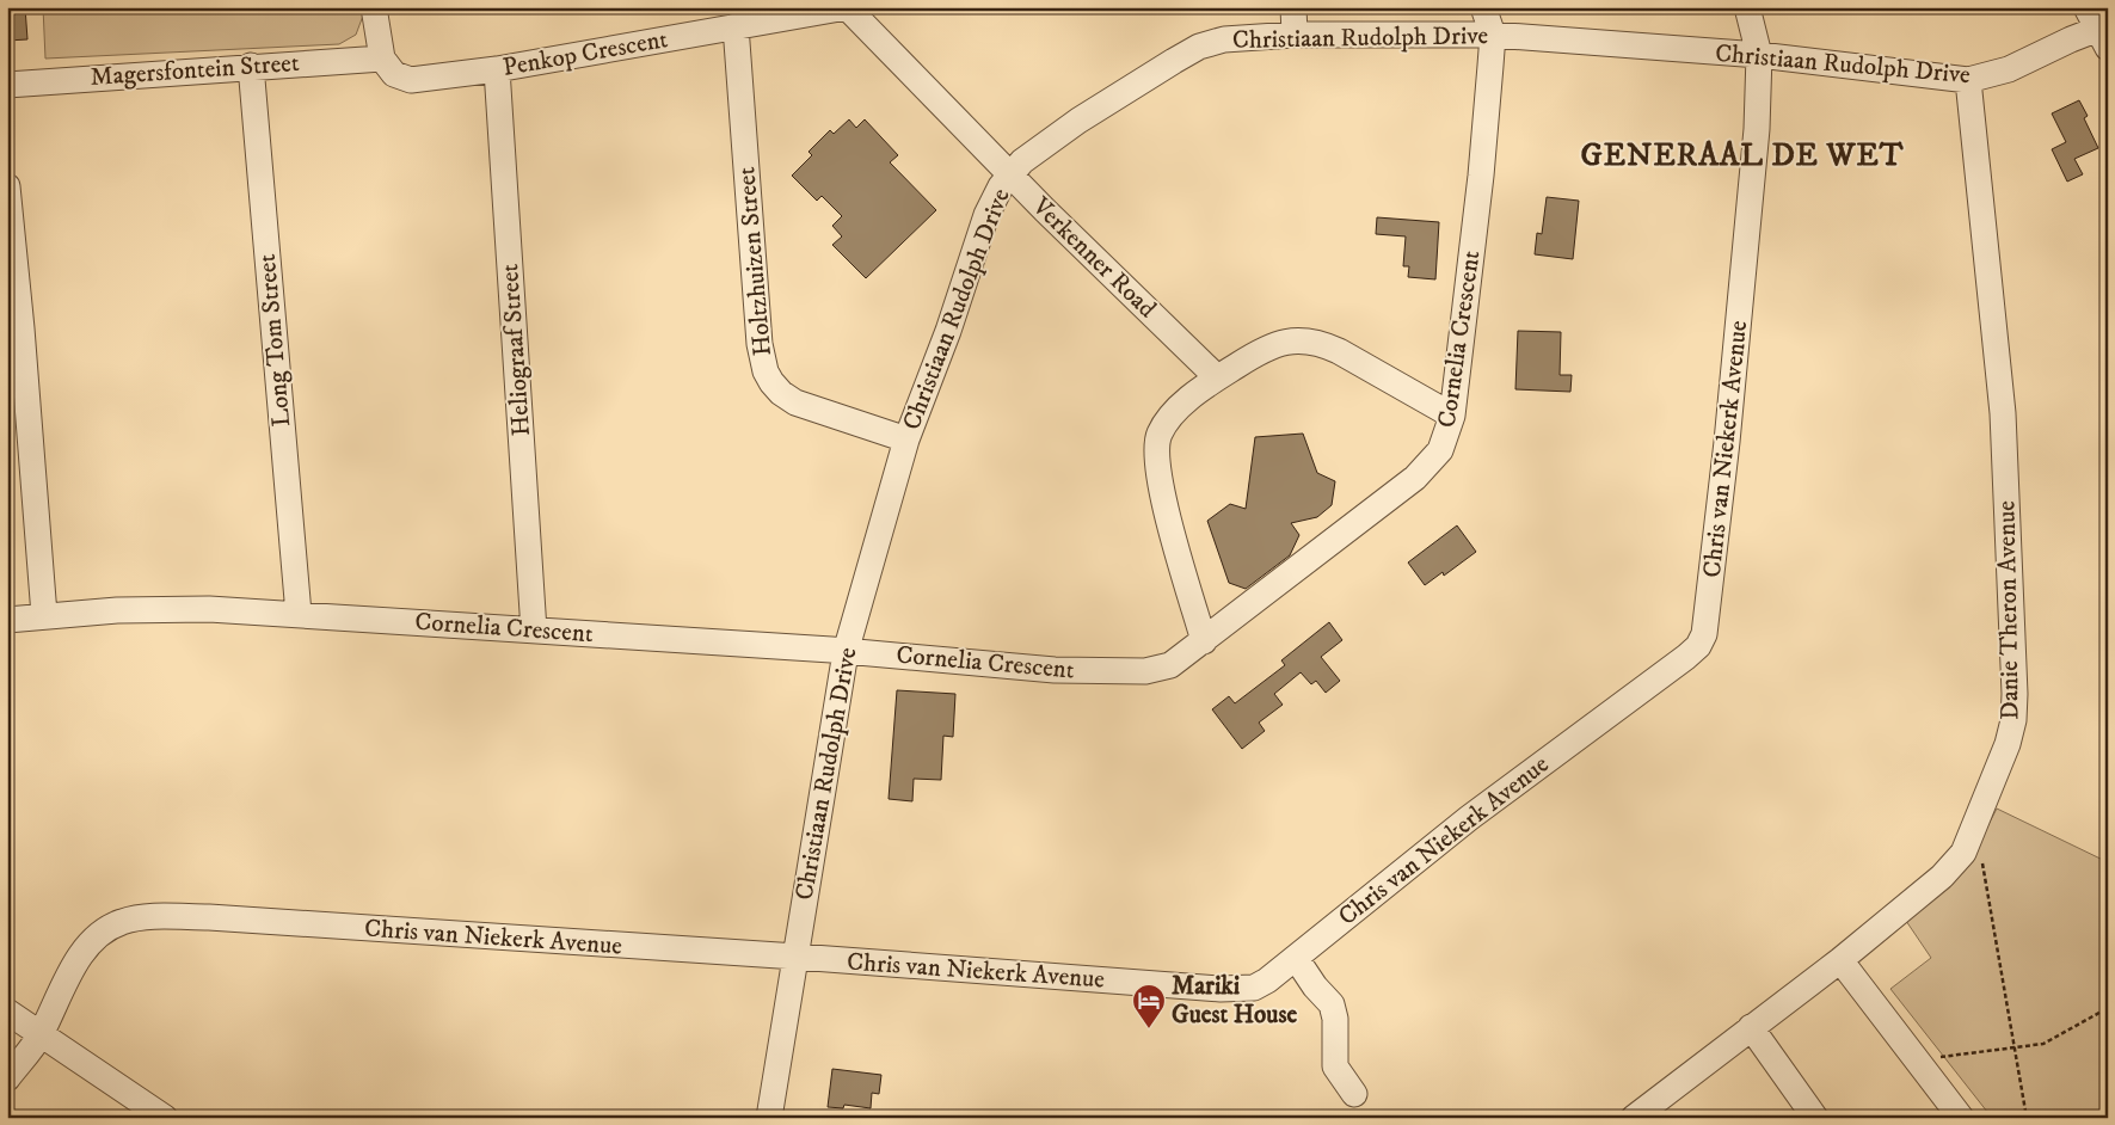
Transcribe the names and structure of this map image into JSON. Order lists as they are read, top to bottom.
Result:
{
  "streets": {
    "street": [
      "Christiaan Rudolph Drive",
      "Penkop Crescent",
      "Magersfontein Street",
      "Verkenner Road",
      "Holtzhuizen Street",
      "Cornelia Crescent",
      "Long Tom Street",
      "Heliograaf Street",
      "Chris van Niekerk Avenue",
      "Danie Theron Avenue"
    ]
  },
  "crossings": [
    ["Christiaan Rudolph Drive", "Verkenner Road"],
    ["Christiaan Rudolph Drive", "Holtzhuizen Street"],
    ["Christiaan Rudolph Drive", "Cornelia Crescent"],
    ["Christiaan Rudolph Drive", "Chris van Niekerk Avenue"],
    ["Christiaan Rudolph Drive", "Danie Theron Avenue"],
    ["Penkop Crescent", "Magersfontein Street"],
    ["Penkop Crescent", "Verkenner Road"],
    ["Penkop Crescent", "Holtzhuizen Street"],
    ["Penkop Crescent", "Heliograaf Street"],
    ["Magersfontein Street", "Long Tom Street"],
    ["Cornelia Crescent", "Long Tom Street"],
    ["Cornelia Crescent", "Heliograaf Street"]
  ],
  "districts": ["GENERAAL DE WET"],
  "places": {
    "hotel": ["Mariki Guest House"]
  }
}
